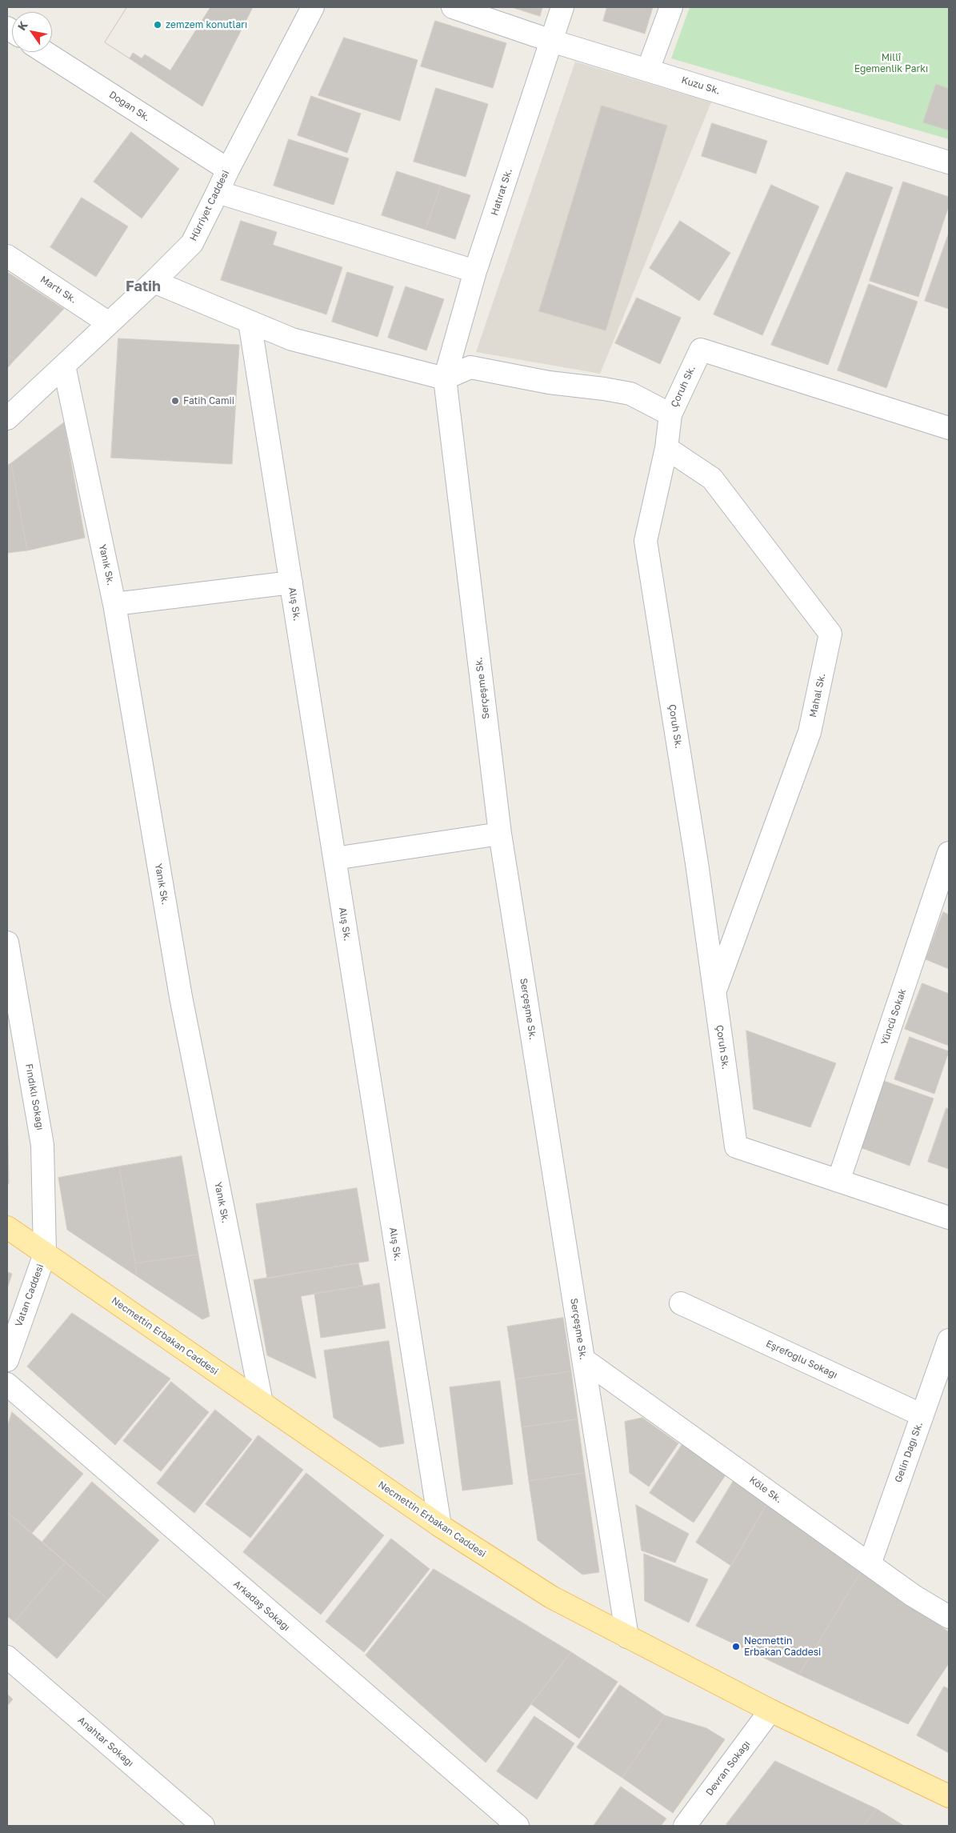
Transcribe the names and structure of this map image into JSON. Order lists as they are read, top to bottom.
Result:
{
  "streets": {
    "main road": ["Necmettin Erbakan Caddesi"],
    "street": [
      "Kuzu Sk.",
      "Doğan Sk.",
      "Hatırat Sk.",
      "Hürriyet Caddesi",
      "Martı Sk.",
      "Çoruh Sk.",
      "Yanık Sk.",
      "Alış Sk.",
      "Serçeşme Sk.",
      "Mahal Sk.",
      "Yüncü Sokak",
      "Fındıklı Sokağı",
      "Vatan Caddesi",
      "Eşrefoğlu Sokağı",
      "Gelin Dağı Sk.",
      "Köle Sk.",
      "Arkadaş Sokağı",
      "Anahtar Sokağı",
      "Devran Sokağı"
    ]
  },
  "crossings": [
    ["Kuzu Sk.", "Hatırat Sk."],
    ["Doğan Sk.", "Hürriyet Caddesi"],
    ["Hatırat Sk.", "Serçeşme Sk."],
    ["Hürriyet Caddesi", "Martı Sk."],
    ["Hürriyet Caddesi", "Yanık Sk."],
    ["Çoruh Sk.", "Mahal Sk."],
    ["Çoruh Sk.", "Yüncü Sokak"],
    ["Yanık Sk.", "Necmettin Erbakan Caddesi"],
    ["Alış Sk.", "Necmettin Erbakan Caddesi"],
    ["Serçeşme Sk.", "Necmettin Erbakan Caddesi"],
    ["Serçeşme Sk.", "Köle Sk."],
    ["Fındıklı Sokağı", "Vatan Caddesi"],
    ["Fındıklı Sokağı", "Necmettin Erbakan Caddesi"],
    ["Vatan Caddesi", "Necmettin Erbakan Caddesi"],
    ["Necmettin Erbakan Caddesi", "Devran Sokağı"],
    ["Eşrefoğlu Sokağı", "Gelin Dağı Sk."],
    ["Gelin Dağı Sk.", "Köle Sk."]
  ],
  "districts": ["Fatih"],
  "parks": ["Millî Egemenlik Parkı"],
  "places": ["zemzem konutları", "Fatih Camii", "Necmettin Erbakan Caddesi"],
  "north": "top left"
}
